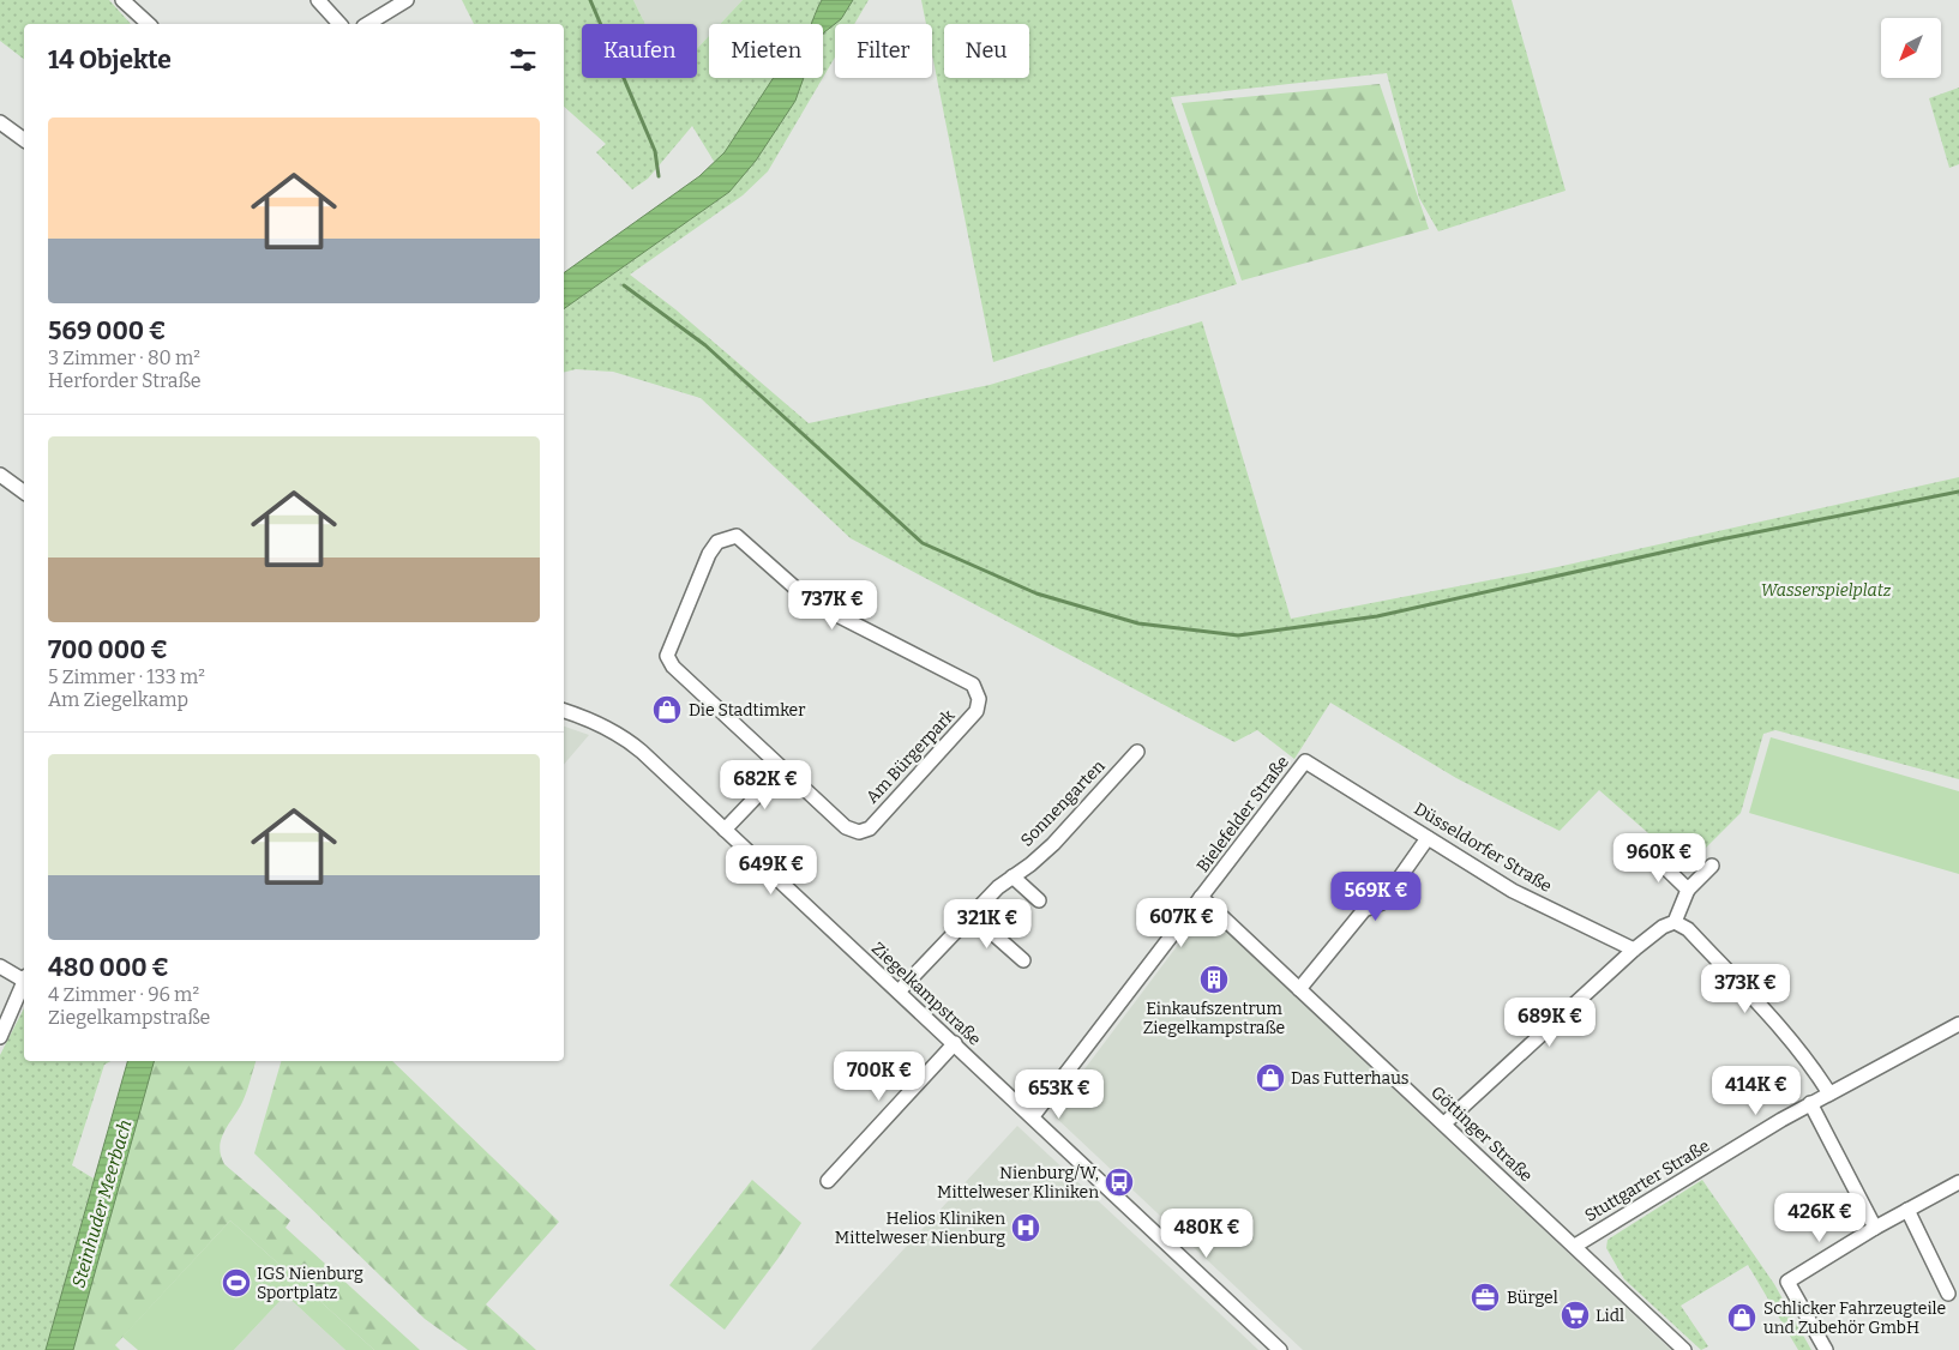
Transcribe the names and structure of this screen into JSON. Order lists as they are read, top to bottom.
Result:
{
  "streets": {
    "street": [
      "Am Bürgerpark",
      "Sonnengarten",
      "Bielefelder Straße",
      "Düsseldorfer Straße",
      "Ziegelkampstraße",
      "Göttinger Straße",
      "Stuttgarter Straße"
    ]
  },
  "crossings": [
    ["Sonnengarten", "Ziegelkampstraße"],
    ["Bielefelder Straße", "Düsseldorfer Straße"],
    ["Bielefelder Straße", "Ziegelkampstraße"],
    ["Bielefelder Straße", "Göttinger Straße"],
    ["Göttinger Straße", "Stuttgarter Straße"]
  ],
  "water": ["Steinhuder Meerbach"],
  "parks": ["Wasserspielplatz"],
  "places": {
    "shop": ["Die Stadtimker", "Das Futterhaus", "Schlicker Fahrzeugteile und Zubehör GmbH"],
    "building": ["Einkaufszentrum Ziegelkampstraße"],
    "bus stop": ["Nienburg/W, Mittelweser Kliniken"],
    "hospital": ["Helios Kliniken Mittelweser Nienburg"],
    "sports": ["IGS Nienburg Sportplatz"],
    "office": ["Bürgel"],
    "supermarket": ["Lidl"]
  },
  "north": "bottom left",
  "page": {
    "chip": [
      "Kaufen",
      "Mieten",
      "Filter",
      "Neu"
    ],
    "heading": "14 Objekte",
    "list": [
      {
        "name": "569 000 €",
        "note": "3 Zimmer · 80 m² · Herforder Straße"
      },
      {
        "name": "700 000 €",
        "note": "5 Zimmer · 133 m² · Am Ziegelkamp"
      },
      {
        "name": "480 000 €",
        "note": "4 Zimmer · 96 m² · Ziegelkampstraße"
      }
    ],
    "price": [
      "737K €",
      "682K €",
      "960K €",
      "649K €",
      "569K €",
      "607K €",
      "321K €",
      "373K €",
      "689K €",
      "700K €",
      "414K €",
      "653K €",
      "426K €",
      "480K €"
    ]
  }
}
